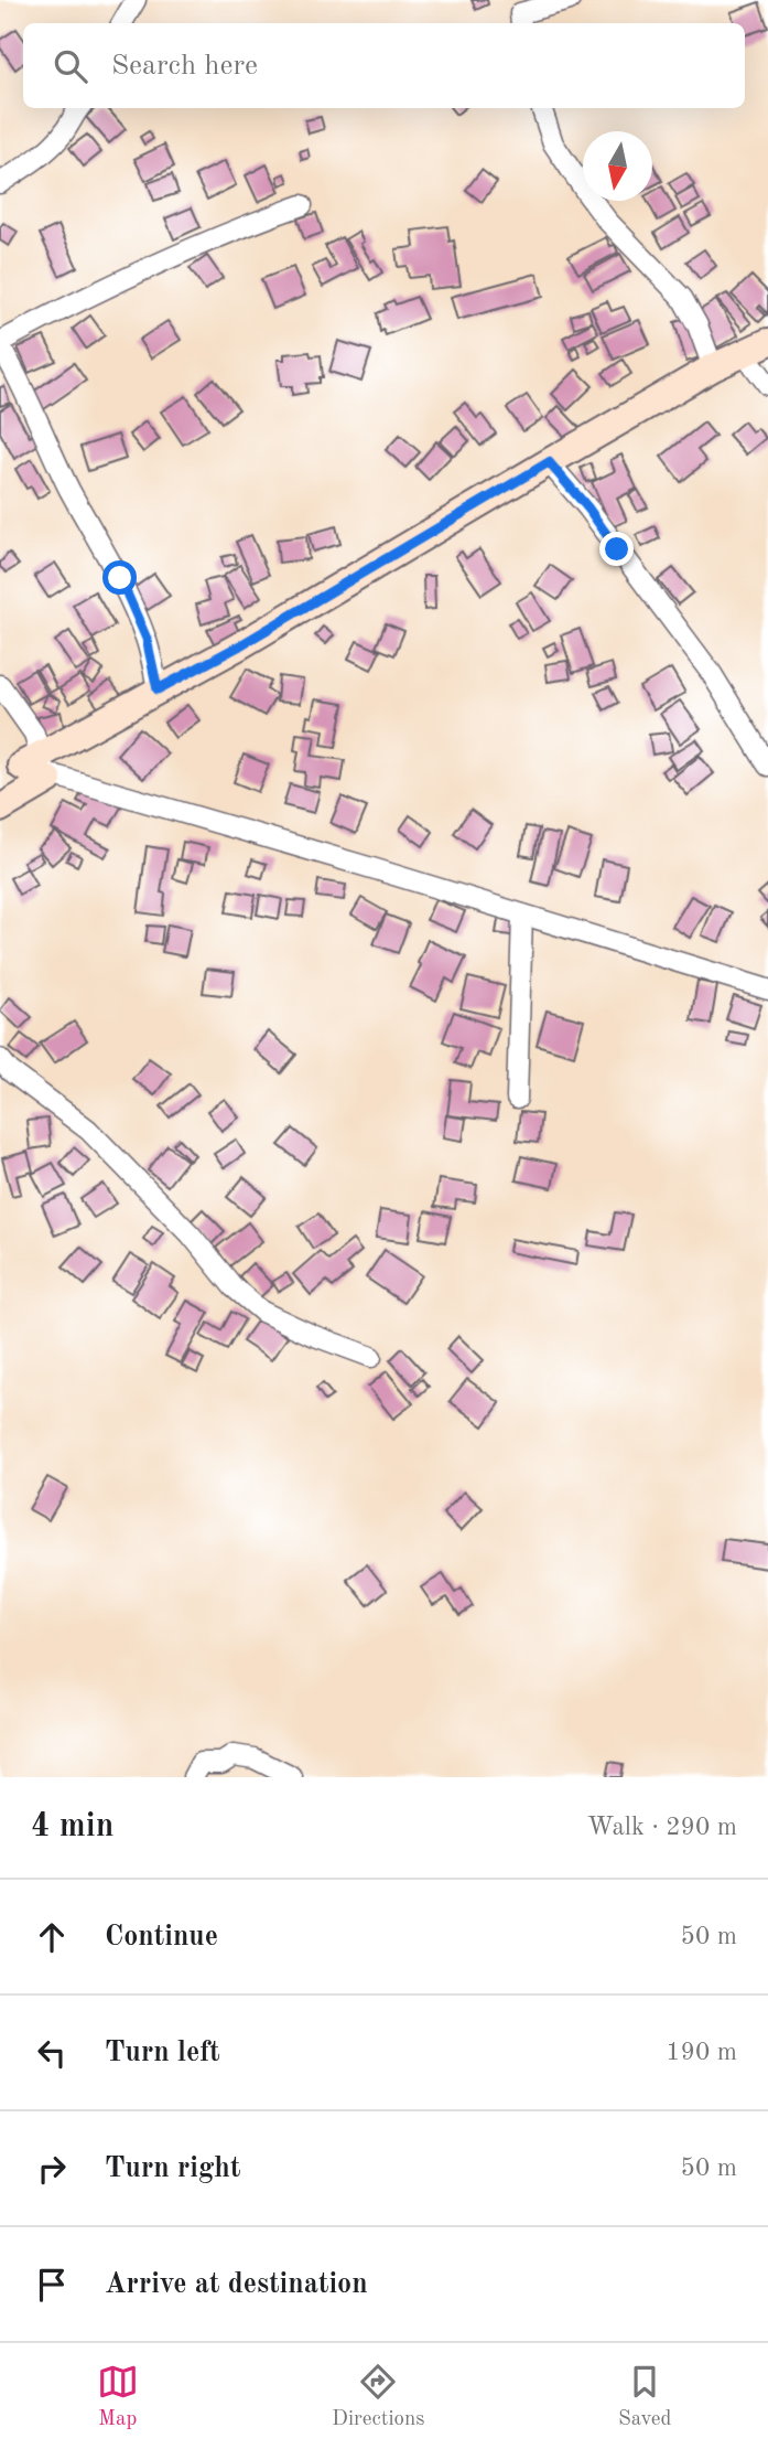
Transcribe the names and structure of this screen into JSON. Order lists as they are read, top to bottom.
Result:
{
  "north": "bottom",
  "page": {
    "search": "Search here",
    "heading": ["4 min", "Walk · 290 m"],
    "list": [
      ["Continue", "50 m"],
      ["Turn left", "190 m"],
      ["Turn right", "50 m"],
      "Arrive at destination"
    ],
    "nav": ["Map", "Directions", "Saved"]
  }
}
